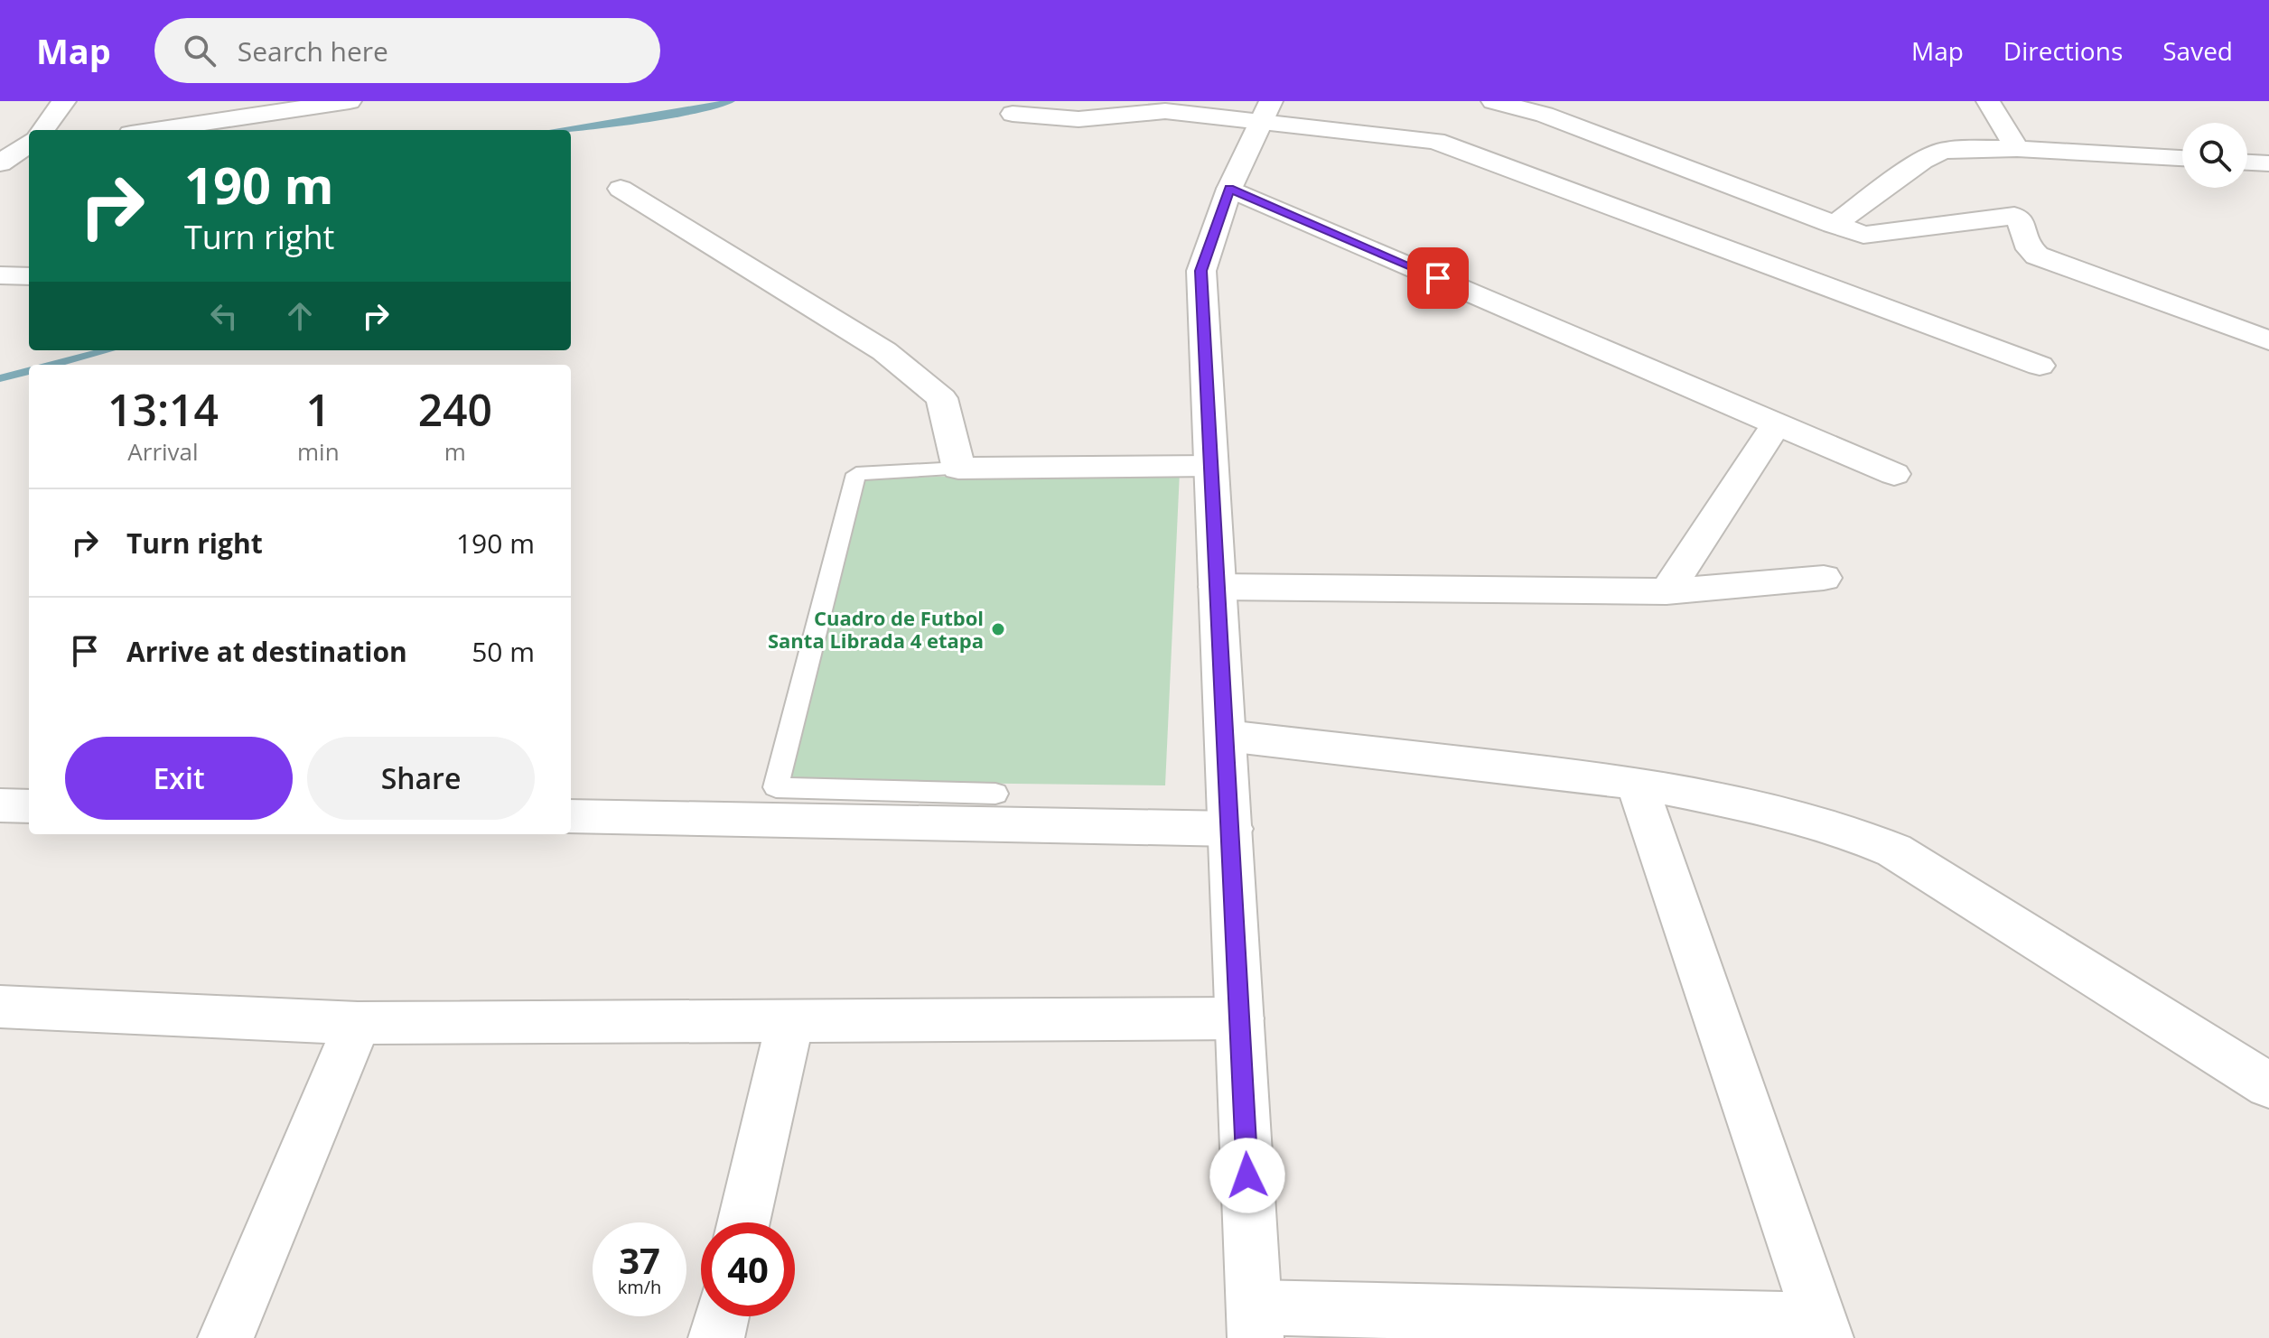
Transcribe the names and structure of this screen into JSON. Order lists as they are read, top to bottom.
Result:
{
  "places": ["Cuadro de Futbol Santa Librada 4 etapa"],
  "page": {
    "header": "Map",
    "search": "Search here",
    "nav": ["Map", "Directions", "Saved"],
    "turn": ["190 m", "Turn right"],
    "eta": [
      "13:14",
      "Arrival",
      "1",
      "min",
      "240",
      "m"
    ],
    "list": [
      {
        "name": "Turn right",
        "value": "190 m"
      },
      {
        "name": "Arrive at destination",
        "value": "50 m"
      }
    ],
    "buttons": ["Exit", "Share"],
    "speed": "37 km/h",
    "limit": "40"
  }
}
